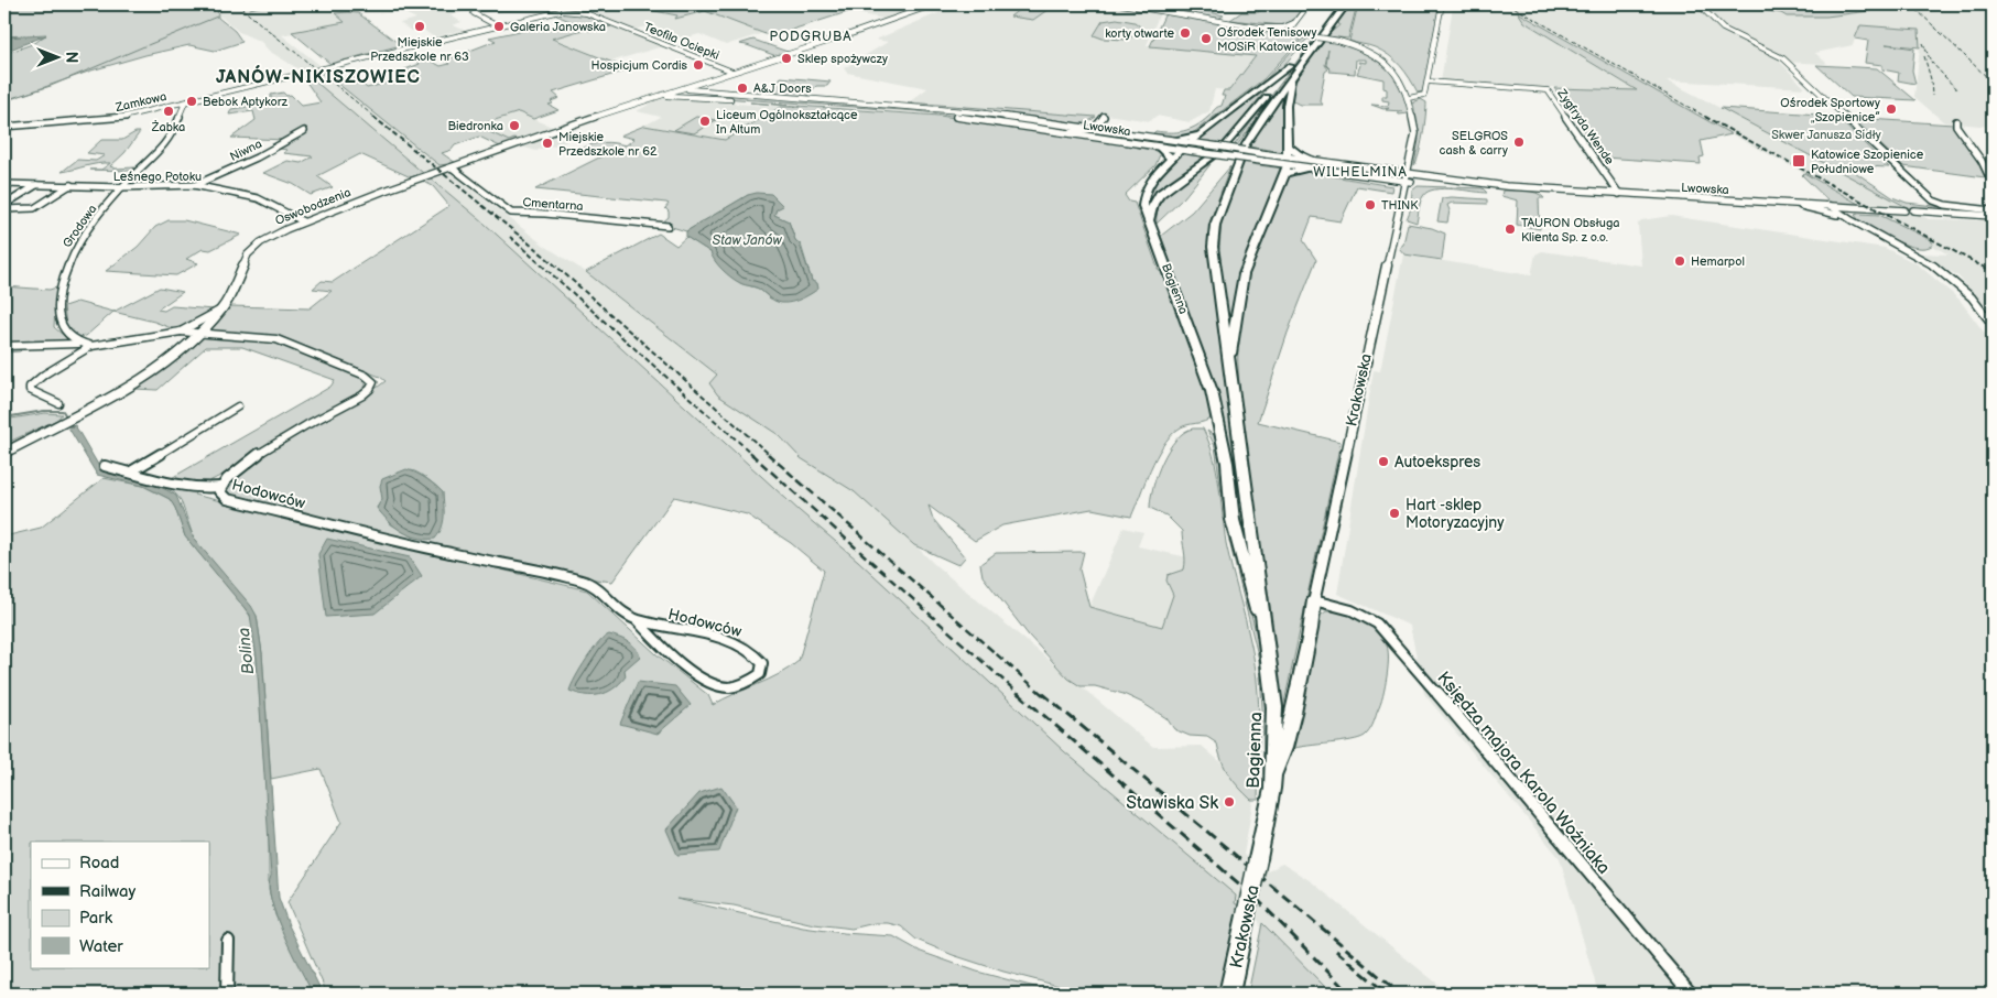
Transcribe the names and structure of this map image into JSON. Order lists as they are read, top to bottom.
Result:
{
  "streets": {
    "main road": ["Bagienna", "Krakowska"],
    "street": [
      "Teofila Ociepki",
      "Zamkowa",
      "Zygfryda Wende",
      "Lwowska",
      "Niwna",
      "Leśnego Potoku",
      "Cmentarna",
      "Oswobodzenia",
      "Grodowa",
      "Hodowców",
      "Księdza majora Karola Woźniaka"
    ]
  },
  "crossings": [
    ["Teofila Ociepki", "Zamkowa"],
    ["Zamkowa", "Grodowa"],
    ["Zygfryda Wende", "Lwowska"],
    ["Lwowska", "Oswobodzenia"],
    ["Lwowska", "Krakowska"],
    ["Niwna", "Leśnego Potoku"],
    ["Leśnego Potoku", "Oswobodzenia"],
    ["Leśnego Potoku", "Grodowa"],
    ["Cmentarna", "Oswobodzenia"],
    ["Oswobodzenia", "Hodowców"],
    ["Bagienna", "Krakowska"],
    ["Krakowska", "Księdza majora Karola Woźniaka"]
  ],
  "districts": ["PODGRUBA", "JANÓW-NIKISZOWIEC", "WILHELMINA"],
  "water": ["Staw Janów", "Bolina"],
  "parks": ["Skwer Janusza Sidły"],
  "places": {
    "other": [
      "Miejskie Przedszkole nr 63",
      "Galeria Janowska",
      "korty otwarte",
      "Ośrodek Tenisowy MOSiR Katowice",
      "Sklep spożywczy",
      "Hospicjum Cordis",
      "A&J Doors",
      "Bebok Aptykorz",
      "Ośrodek Sportowy „Szopienice”",
      "Żabka",
      "Liceum Ogólnokształcące In Altum",
      "Biedronka",
      "SELGROS cash & carry",
      "Miejskie Przedszkole nr 62",
      "THINK",
      "TAURON Obsługa Klienta Sp. z o.o.",
      "Hemarpol",
      "Autoekspres",
      "Hart -sklep Motoryzacyjny",
      "Stawiska Sk"
    ],
    "transit": ["Katowice Szopienice Południowe"]
  },
  "legend": [
    "Road",
    "Railway",
    "Park",
    "Water"
  ],
  "north": "right"
}
